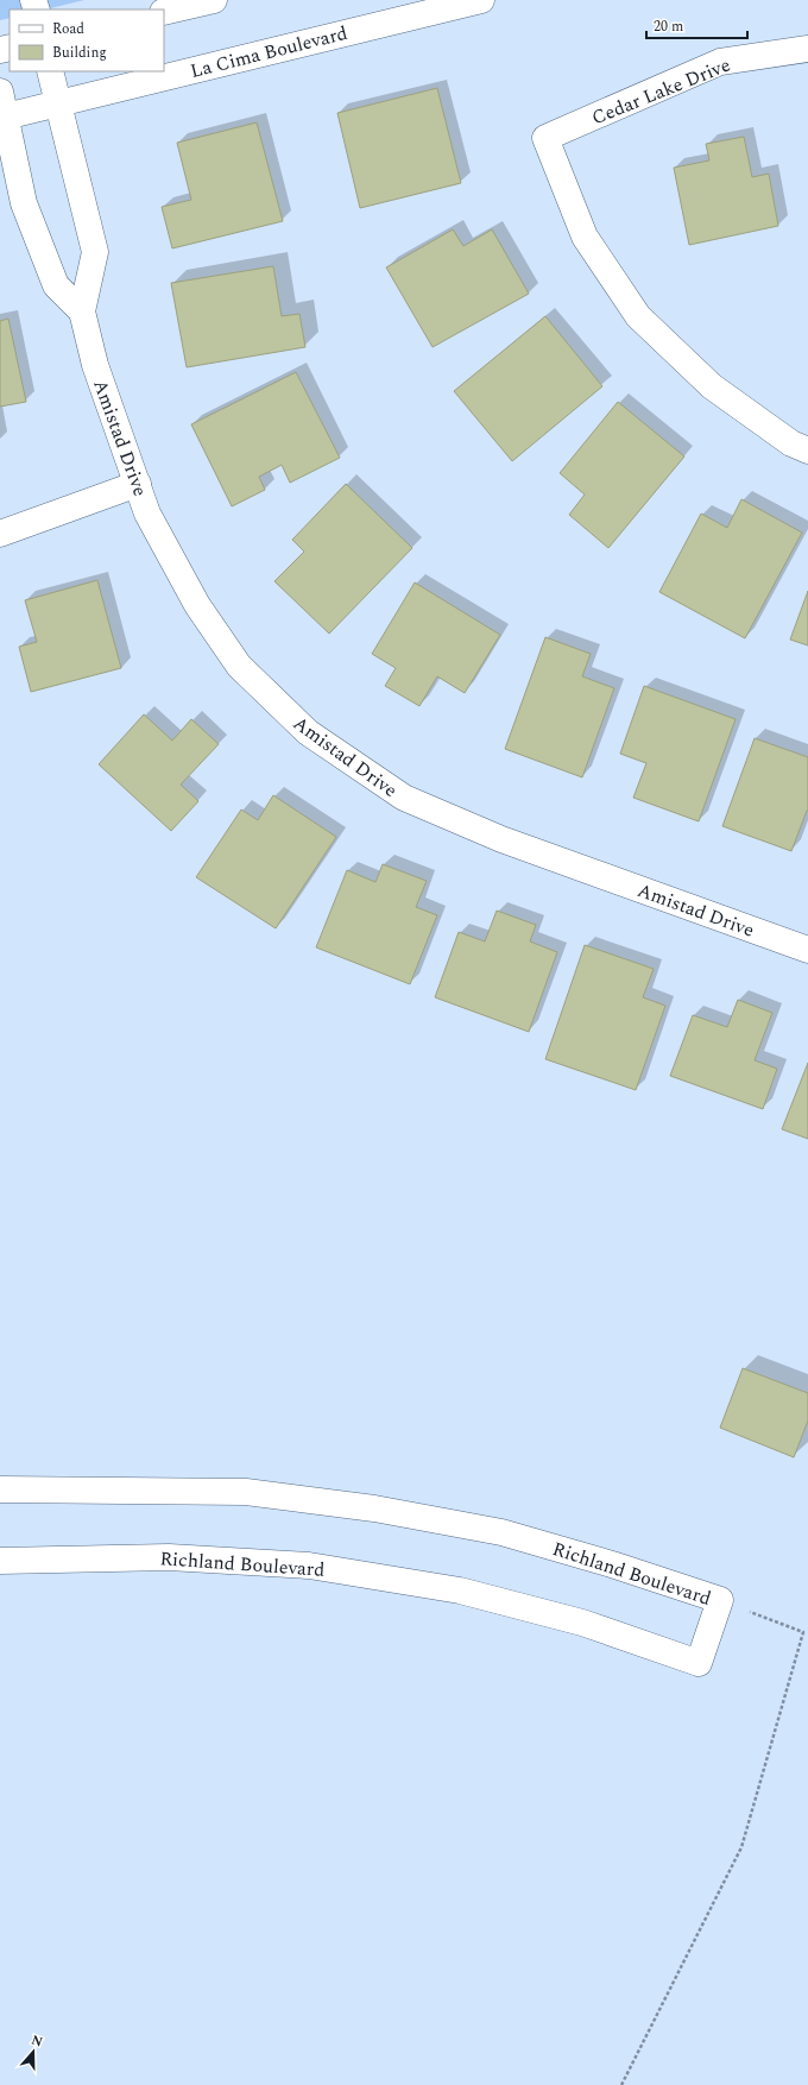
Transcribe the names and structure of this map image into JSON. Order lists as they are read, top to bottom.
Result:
{
  "streets": {
    "street": [
      "La Cima Boulevard",
      "Cedar Lake Drive",
      "Amistad Drive",
      "Richland Boulevard"
    ]
  },
  "crossings": [
    ["La Cima Boulevard", "Amistad Drive"]
  ],
  "legend": ["Road", "Building"],
  "scale_bar": "20 m",
  "north": "top"
}
